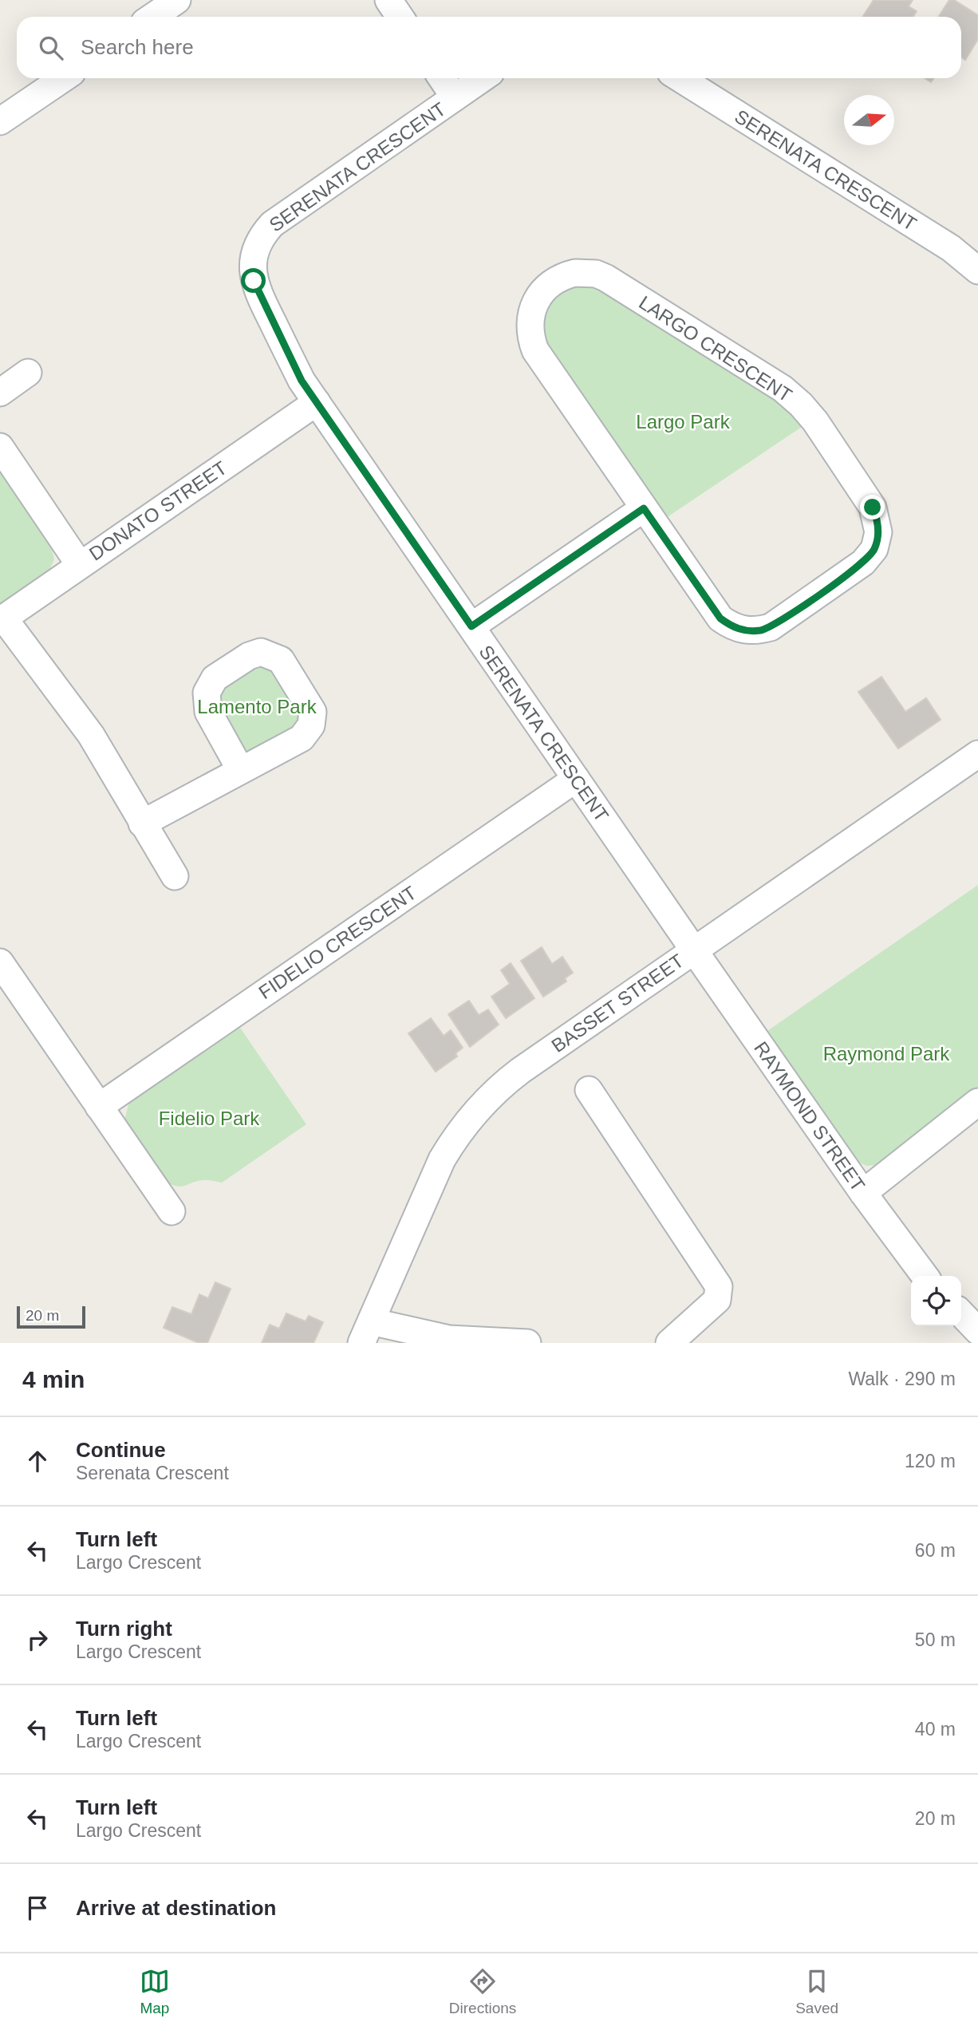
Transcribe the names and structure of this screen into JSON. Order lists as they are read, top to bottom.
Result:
{
  "streets": {
    "street": [
      "SERENATA CRESCENT",
      "LARGO CRESCENT",
      "DONATO STREET",
      "FIDELIO CRESCENT",
      "BASSET STREET",
      "RAYMOND STREET"
    ]
  },
  "crossings": [
    ["SERENATA CRESCENT", "DONATO STREET"],
    ["SERENATA CRESCENT", "FIDELIO CRESCENT"],
    ["SERENATA CRESCENT", "BASSET STREET"],
    ["SERENATA CRESCENT", "RAYMOND STREET"],
    ["BASSET STREET", "RAYMOND STREET"]
  ],
  "parks": [
    "Largo Park",
    "Lamento Park",
    "Raymond Park",
    "Fidelio Park"
  ],
  "scale_bar": "20 m",
  "north": "right",
  "page": {
    "search": "Search here",
    "scale": "20 m",
    "heading": ["4 min", "Walk · 290 m"],
    "list": [
      ["Continue", "Serenata Crescent", "120 m"],
      ["Turn left", "Largo Crescent", "60 m"],
      ["Turn right", "Largo Crescent", "50 m"],
      ["Turn left", "Largo Crescent", "40 m"],
      ["Turn left", "Largo Crescent", "20 m"],
      "Arrive at destination"
    ],
    "nav": ["Map", "Directions", "Saved"]
  }
}
